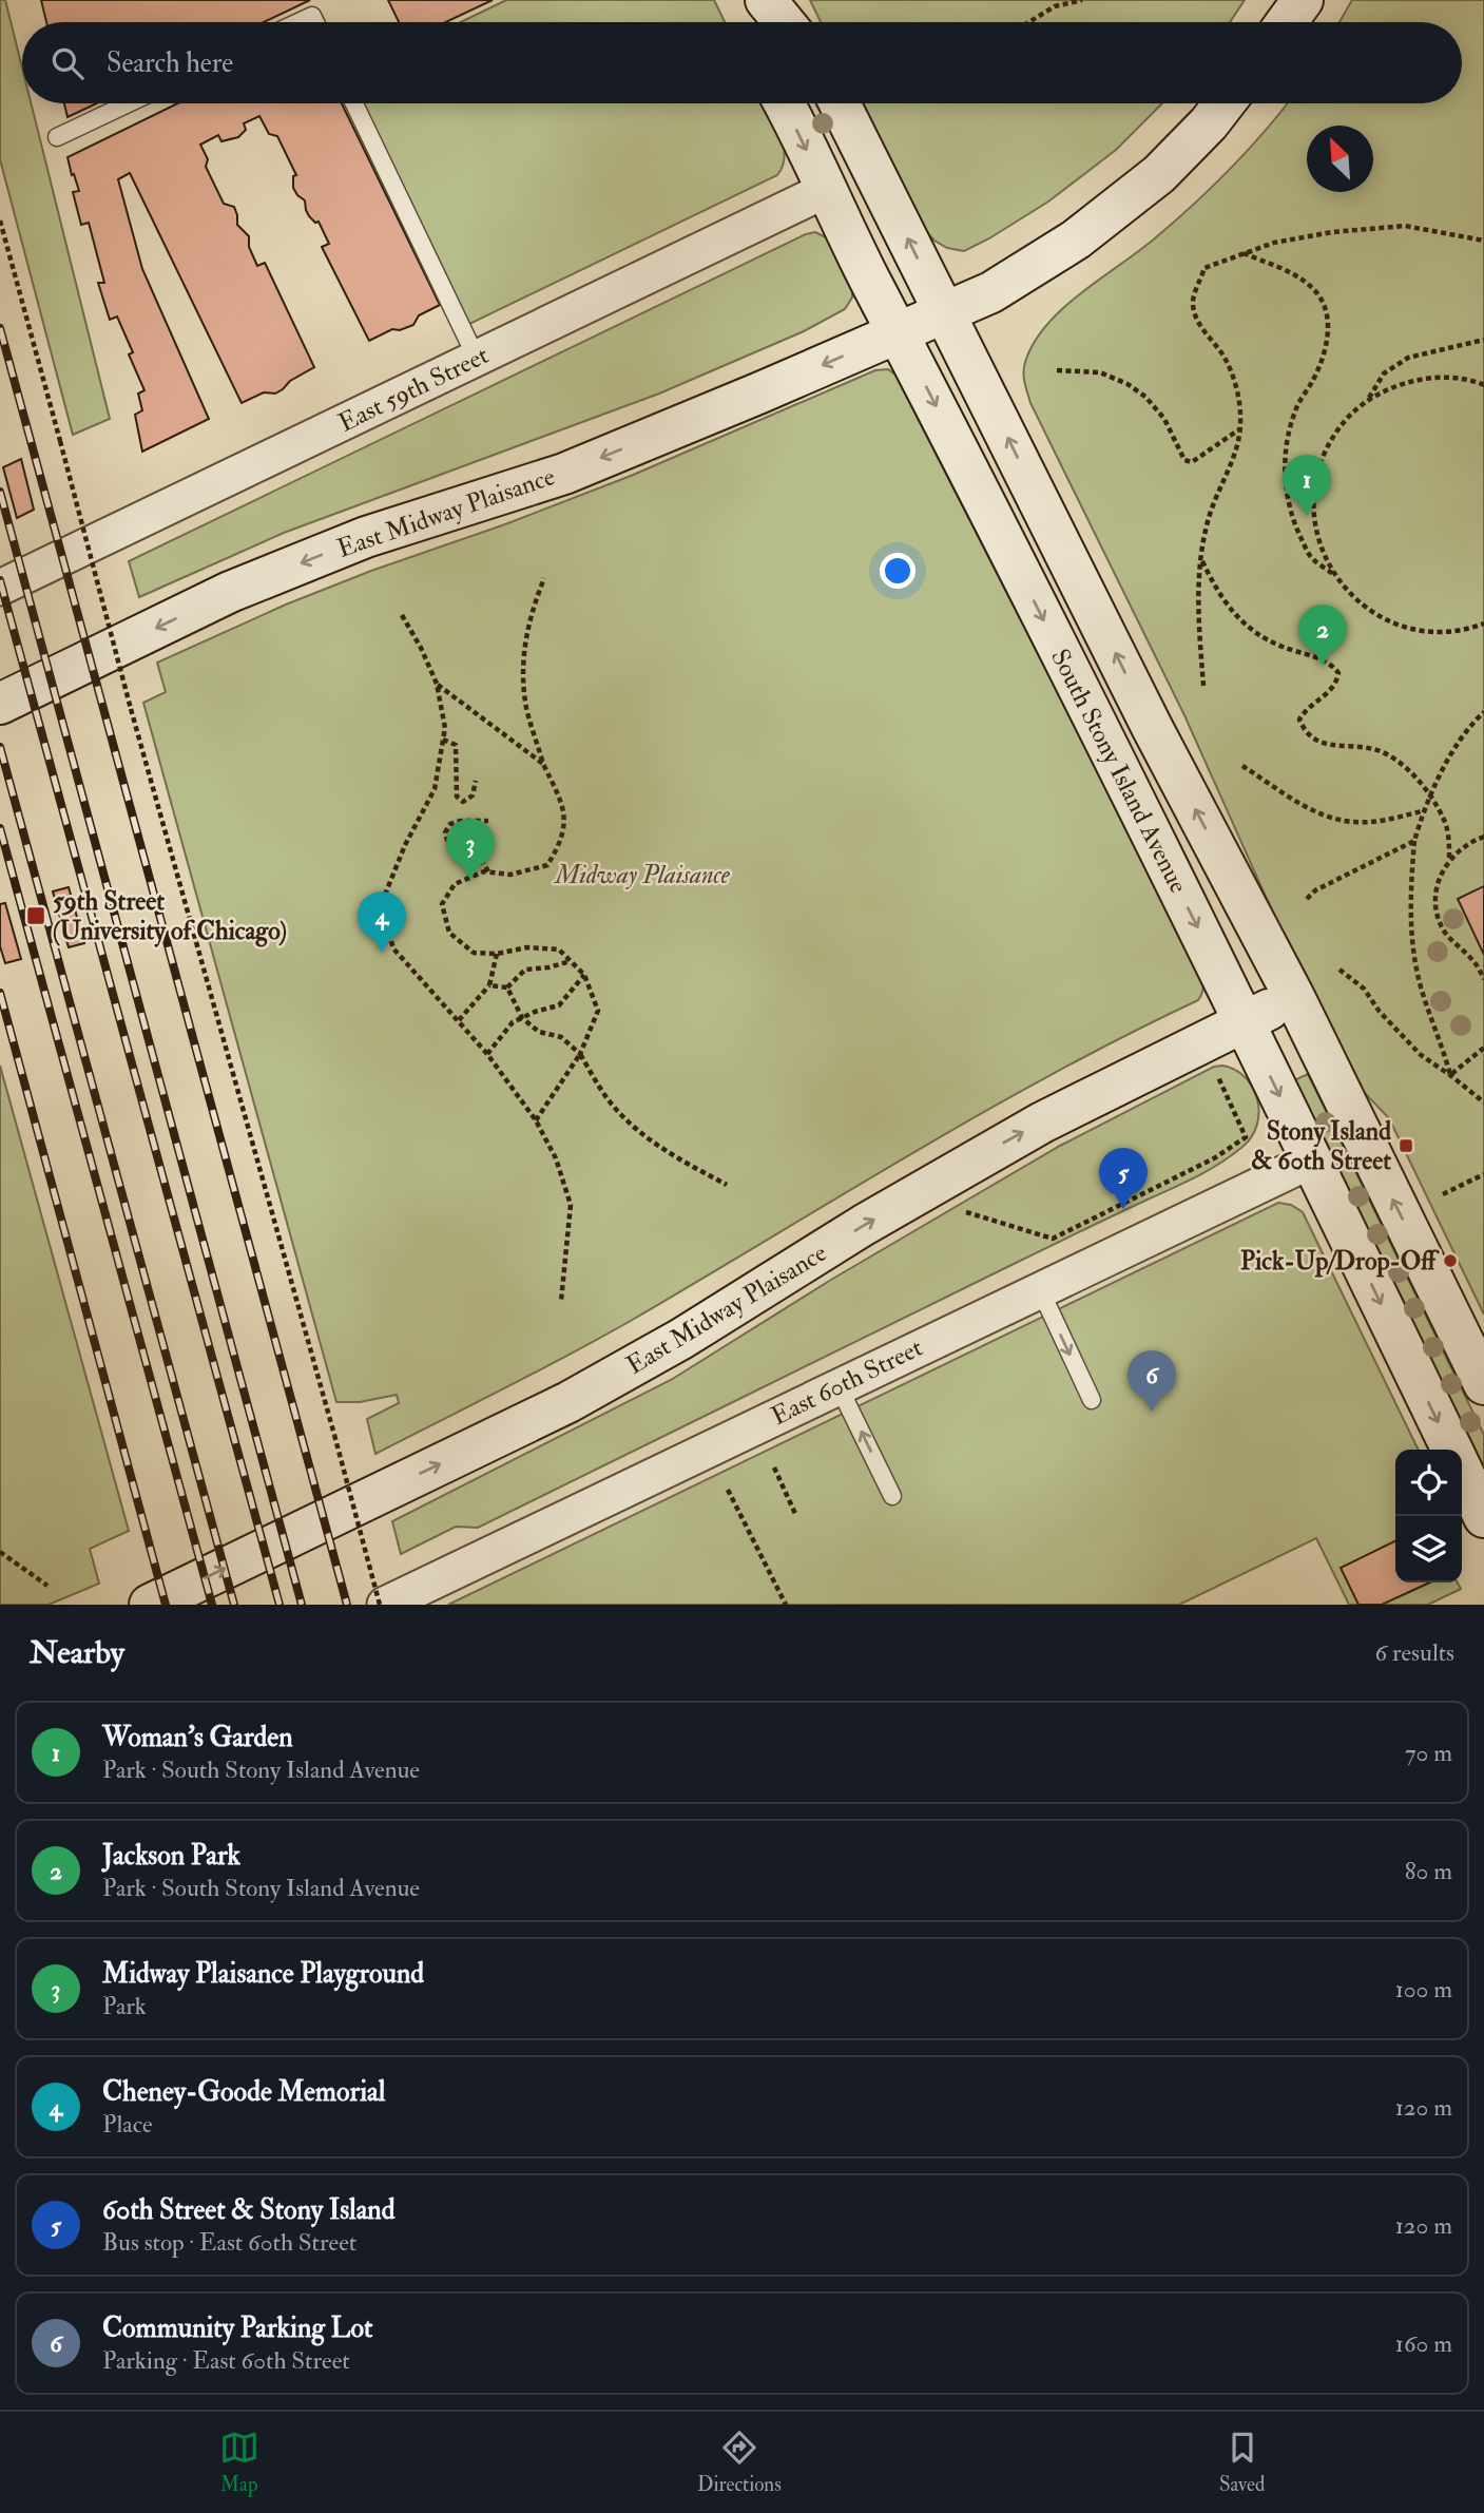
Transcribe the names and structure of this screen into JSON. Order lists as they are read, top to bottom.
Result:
{
  "streets": {
    "main road": ["East Midway Plaisance", "South Stony Island Avenue"],
    "street": ["East 59th Street", "East 60th Street"]
  },
  "crossings": [
    ["East 59th Street", "South Stony Island Avenue"],
    ["East Midway Plaisance", "South Stony Island Avenue"],
    ["South Stony Island Avenue", "East 60th Street"]
  ],
  "parks": ["Midway Plaisance"],
  "places": {
    "transit": ["59th Street (University of Chicago)", "Stony Island & 60th Street"],
    "other": ["Pick-Up/Drop-Off"]
  },
  "north": "top left",
  "page": {
    "search": "Search here",
    "pins": [
      "1",
      "2",
      "3",
      "4",
      "5",
      "6"
    ],
    "heading": ["Nearby", "6 results"],
    "list": [
      {
        "mark": "1",
        "name": "Woman's Garden",
        "note": "Park · South Stony Island Avenue",
        "value": "70 m"
      },
      {
        "mark": "2",
        "name": "Jackson Park",
        "note": "Park · South Stony Island Avenue",
        "value": "80 m"
      },
      {
        "mark": "3",
        "name": "Midway Plaisance Playground",
        "note": "Park",
        "value": "100 m"
      },
      {
        "mark": "4",
        "name": "Cheney-Goode Memorial",
        "note": "Place",
        "value": "120 m"
      },
      {
        "mark": "5",
        "name": "60th Street & Stony Island",
        "note": "Bus stop · East 60th Street",
        "value": "120 m"
      },
      {
        "mark": "6",
        "name": "Community Parking Lot",
        "note": "Parking · East 60th Street",
        "value": "160 m"
      }
    ],
    "nav": ["Map", "Directions", "Saved"]
  }
}
